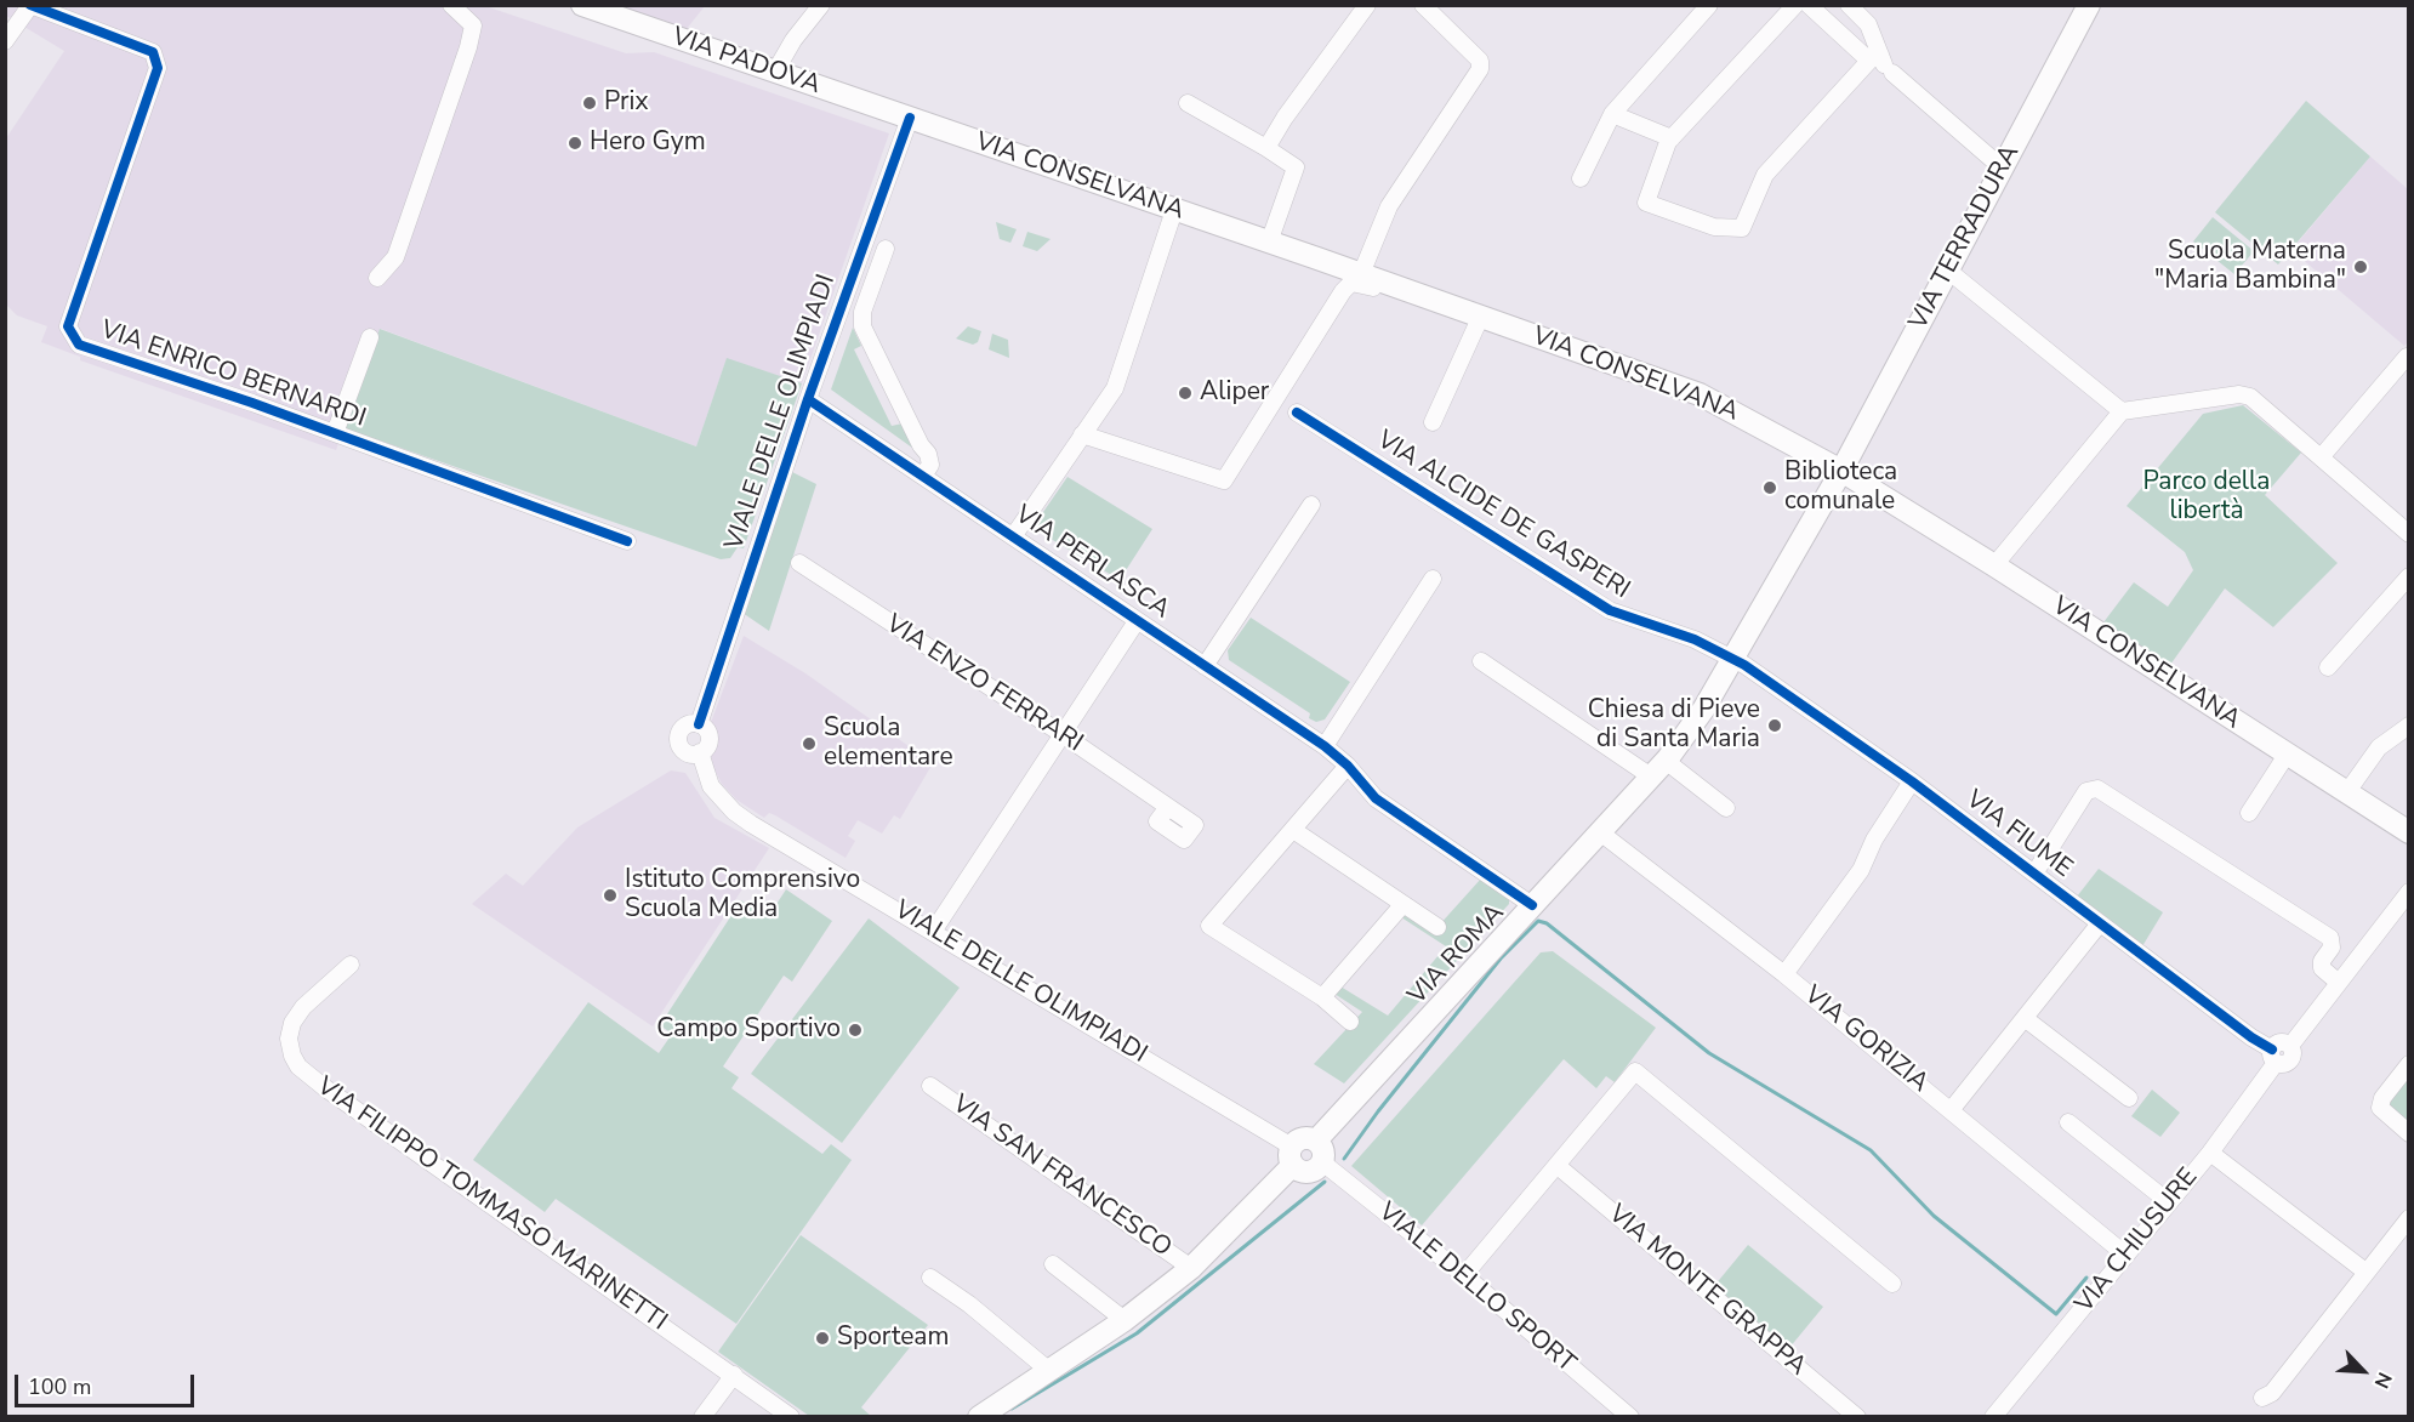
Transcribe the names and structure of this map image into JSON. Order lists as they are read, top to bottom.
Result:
{
  "streets": {
    "main road": [
      "VIA PADOVA",
      "VIA CONSELVANA",
      "VIA TERRADURA",
      "VIA ROMA"
    ],
    "street": [
      "VIA ENRICO BERNARDI",
      "VIALE DELLE OLIMPIADI",
      "VIA ALCIDE DE GASPERI",
      "VIA PERLASCA",
      "VIA ENZO FERRARI",
      "VIA FIUME",
      "VIA GORIZIA",
      "VIA SAN FRANCESCO",
      "VIA FILIPPO TOMMASO MARINETTI",
      "VIA CHIUSURE",
      "VIALE DELLO SPORT",
      "VIA MONTE GRAPPA"
    ]
  },
  "crossings": [
    ["VIA PADOVA", "VIA CONSELVANA"],
    ["VIA PADOVA", "VIALE DELLE OLIMPIADI"],
    ["VIA CONSELVANA", "VIA TERRADURA"],
    ["VIA CONSELVANA", "VIALE DELLE OLIMPIADI"],
    ["VIA CONSELVANA", "VIA PERLASCA"],
    ["VIA TERRADURA", "VIA ALCIDE DE GASPERI"],
    ["VIA TERRADURA", "VIA FIUME"],
    ["VIA TERRADURA", "VIA ROMA"],
    ["VIALE DELLE OLIMPIADI", "VIA PERLASCA"],
    ["VIALE DELLE OLIMPIADI", "VIA ROMA"],
    ["VIALE DELLE OLIMPIADI", "VIALE DELLO SPORT"],
    ["VIA ALCIDE DE GASPERI", "VIA FIUME"],
    ["VIA ALCIDE DE GASPERI", "VIA ROMA"],
    ["VIA PERLASCA", "VIA ROMA"],
    ["VIA FIUME", "VIA ROMA"],
    ["VIA FIUME", "VIA CHIUSURE"],
    ["VIA ROMA", "VIA GORIZIA"],
    ["VIA ROMA", "VIALE DELLO SPORT"],
    ["VIA GORIZIA", "VIA CHIUSURE"]
  ],
  "parks": ["Parco della libertà"],
  "places": [
    "Prix",
    "Hero Gym",
    "Scuola Materna \"Maria Bambina\"",
    "Aliper",
    "Biblioteca comunale",
    "Chiesa di Pieve di Santa Maria",
    "Scuola elementare",
    "Istituto Comprensivo Scuola Media",
    "Campo Sportivo",
    "Sporteam"
  ],
  "scale_bar": "100 m",
  "north": "bottom right"
}
